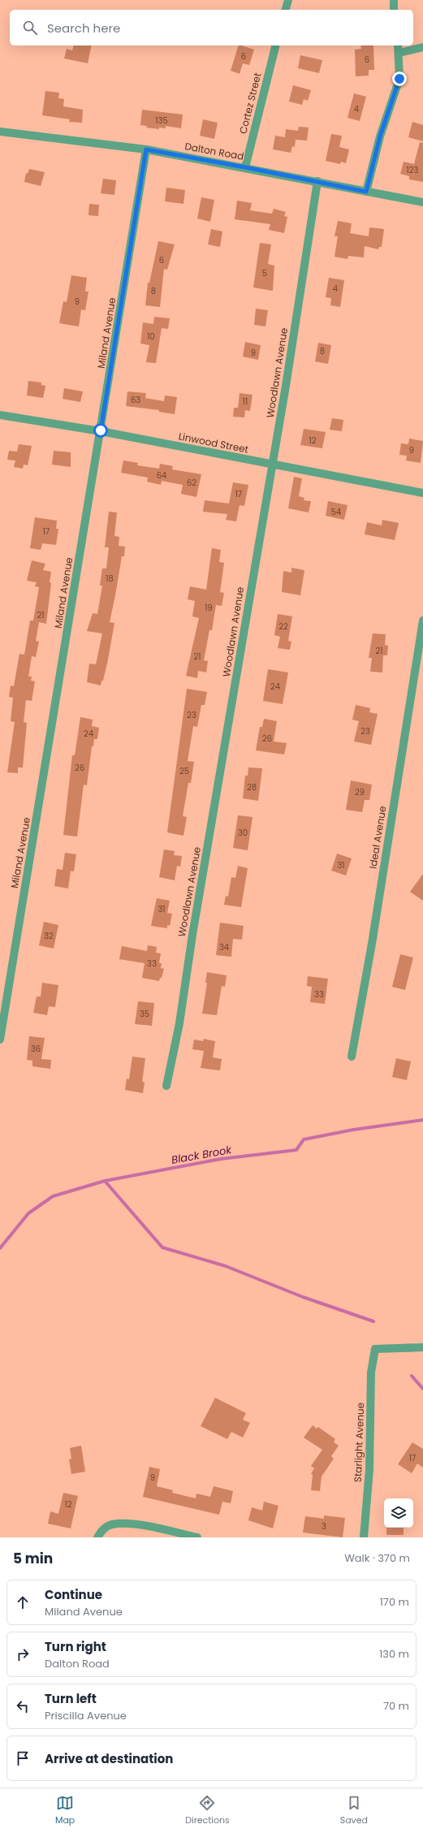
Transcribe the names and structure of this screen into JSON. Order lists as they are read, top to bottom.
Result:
{
  "streets": {
    "street": [
      "Cortez Street",
      "Dalton Road",
      "Miland Avenue",
      "Woodlawn Avenue",
      "Linwood Street",
      "Ideal Avenue",
      "Starlight Avenue"
    ]
  },
  "crossings": [
    ["Cortez Street", "Dalton Road"],
    ["Dalton Road", "Miland Avenue"],
    ["Dalton Road", "Woodlawn Avenue"],
    ["Miland Avenue", "Linwood Street"],
    ["Woodlawn Avenue", "Linwood Street"]
  ],
  "water": ["Black Brook"],
  "house_numbers": [
    "6",
    "6",
    "4",
    "135",
    "123",
    "6",
    "5",
    "4",
    "8",
    "9",
    "10",
    "8",
    "9",
    "63",
    "11",
    "12",
    "9",
    "64",
    "62",
    "17",
    "54",
    "17",
    "18",
    "19",
    "21",
    "22",
    "21",
    "21",
    "24",
    "23",
    "23",
    "24",
    "26",
    "26",
    "25",
    "28",
    "29",
    "30",
    "31",
    "31",
    "32",
    "34",
    "33",
    "33",
    "35",
    "36",
    "17",
    "9",
    "12",
    "3"
  ],
  "page": {
    "search": "Search here",
    "heading": ["5 min", "Walk · 370 m"],
    "list": [
      ["Continue", "Miland Avenue", "170 m"],
      ["Turn right", "Dalton Road", "130 m"],
      ["Turn left", "Priscilla Avenue", "70 m"],
      "Arrive at destination"
    ],
    "nav": ["Map", "Directions", "Saved"]
  }
}
